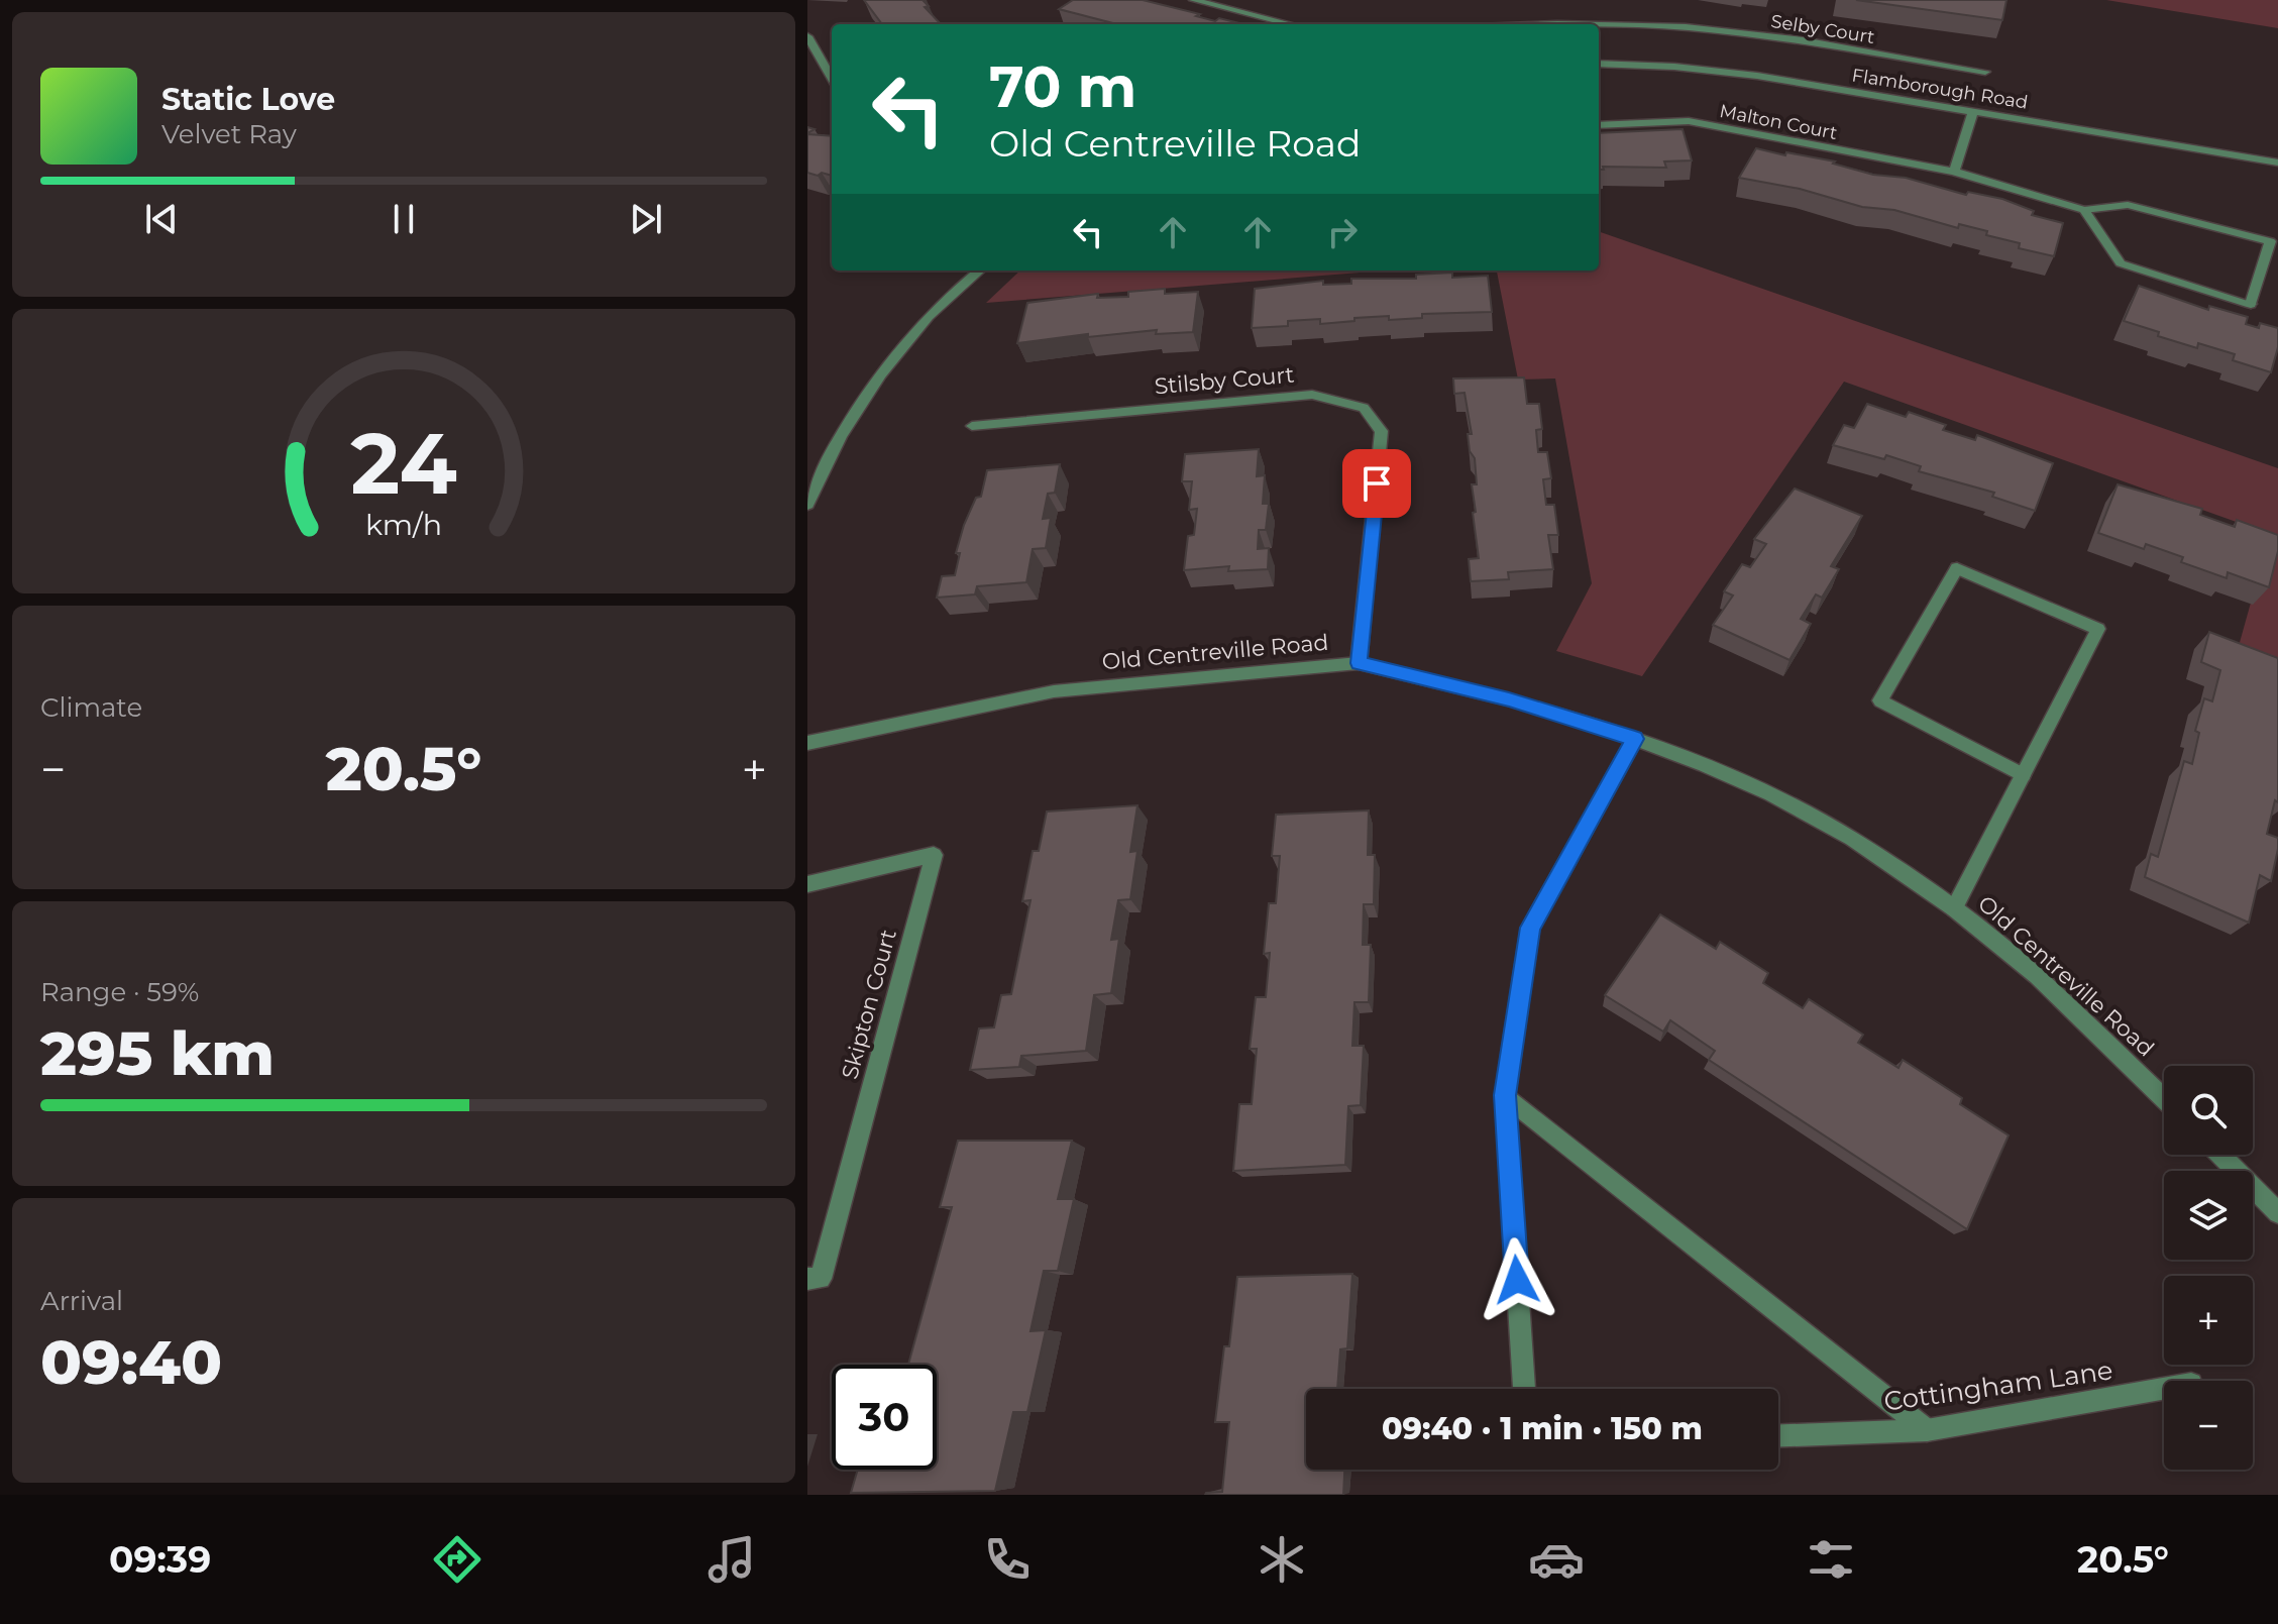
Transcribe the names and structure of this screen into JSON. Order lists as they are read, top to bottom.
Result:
{
  "streets": {
    "street": [
      "Selby Court",
      "Flamborough Road",
      "Malton Court",
      "Stilsby Court",
      "Old Centreville Road",
      "Skipton Court",
      "Cottingham Lane"
    ]
  },
  "crossings": [
    ["Stilsby Court", "Old Centreville Road"]
  ],
  "page": {
    "turn": ["70 m", "Old Centreville Road"],
    "song": ["Static Love", "Velvet Ray"],
    "tile": [
      "Climate",
      ["Range · 59%", "295 km"],
      ["Arrival", "09:40"]
    ],
    "heat": ["−", "20.5°", "+"],
    "map_buttons": ["+", "−"],
    "limit": "30",
    "trip": "09:40 · 1 min · 150 m",
    "tabs": ["09:39", "20.5°"],
    "gauge": ["24", "km/h"]
  }
}
